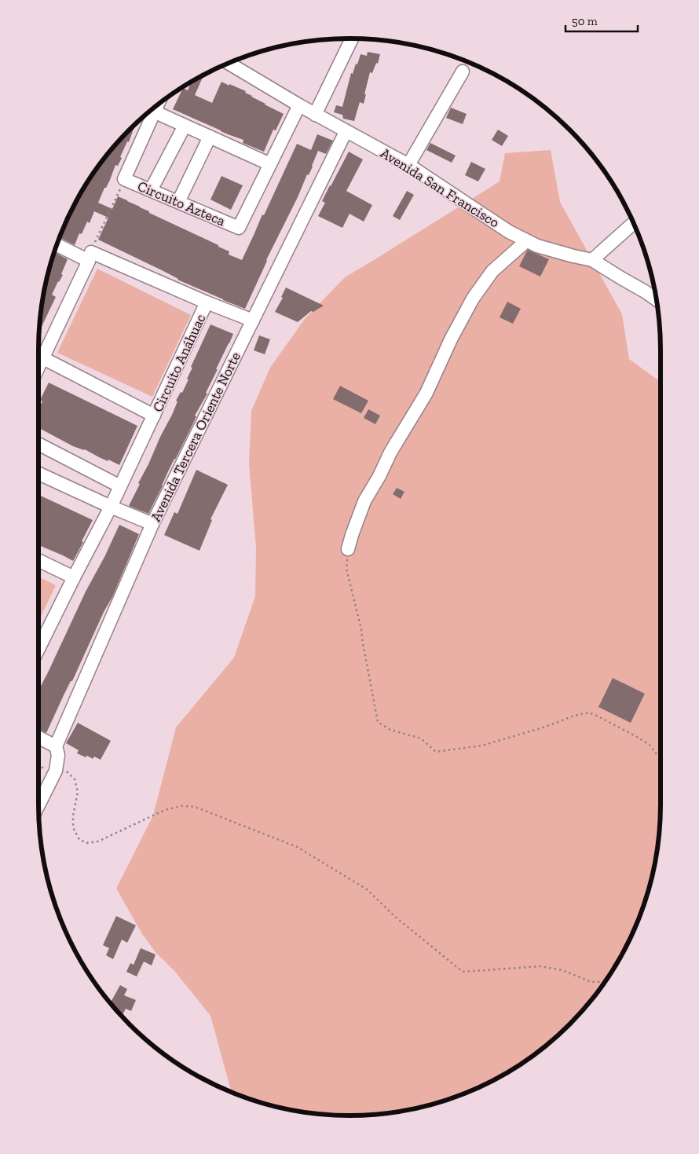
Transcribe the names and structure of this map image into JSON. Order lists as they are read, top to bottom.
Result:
{
  "streets": {
    "street": [
      "Avenida San Francisco",
      "Circuito Azteca",
      "Circuito Anáhuac",
      "Avenida Tercera Oriente Norte"
    ]
  },
  "crossings": [
    ["Avenida San Francisco", "Circuito Azteca"],
    ["Avenida San Francisco", "Avenida Tercera Oriente Norte"],
    ["Circuito Azteca", "Circuito Anáhuac"]
  ],
  "scale_bar": "50 m"
}
